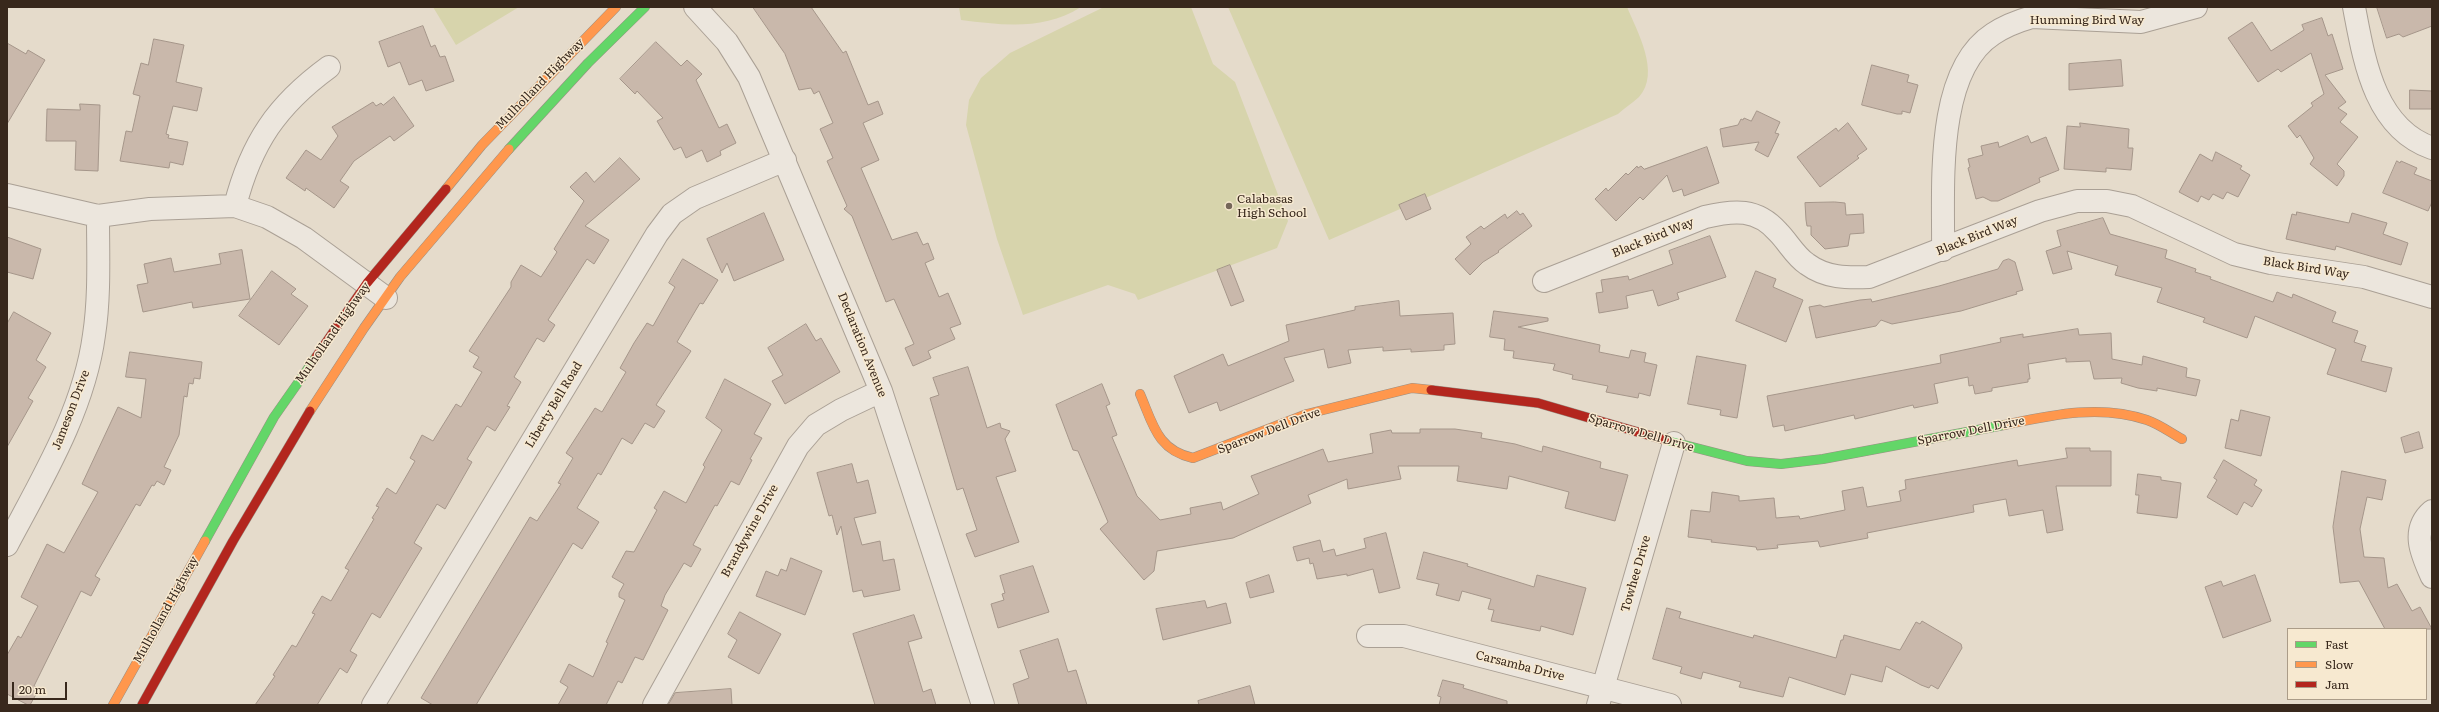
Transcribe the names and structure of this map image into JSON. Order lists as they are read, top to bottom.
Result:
{
  "streets": {
    "main road": ["Mulholland Highway", "Sparrow Dell Drive"],
    "street": [
      "Humming Bird Way",
      "Black Bird Way",
      "Declaration Avenue",
      "Liberty Bell Road",
      "Jameson Drive",
      "Brandywine Drive",
      "Towhee Drive",
      "Carsamba Drive"
    ]
  },
  "crossings": [
    ["Humming Bird Way", "Black Bird Way"],
    ["Declaration Avenue", "Liberty Bell Road"],
    ["Declaration Avenue", "Brandywine Drive"],
    ["Sparrow Dell Drive", "Towhee Drive"],
    ["Towhee Drive", "Carsamba Drive"]
  ],
  "places": ["Calabasas High School"],
  "legend": ["Fast", "Slow", "Jam"],
  "scale_bar": "20 m"
}
